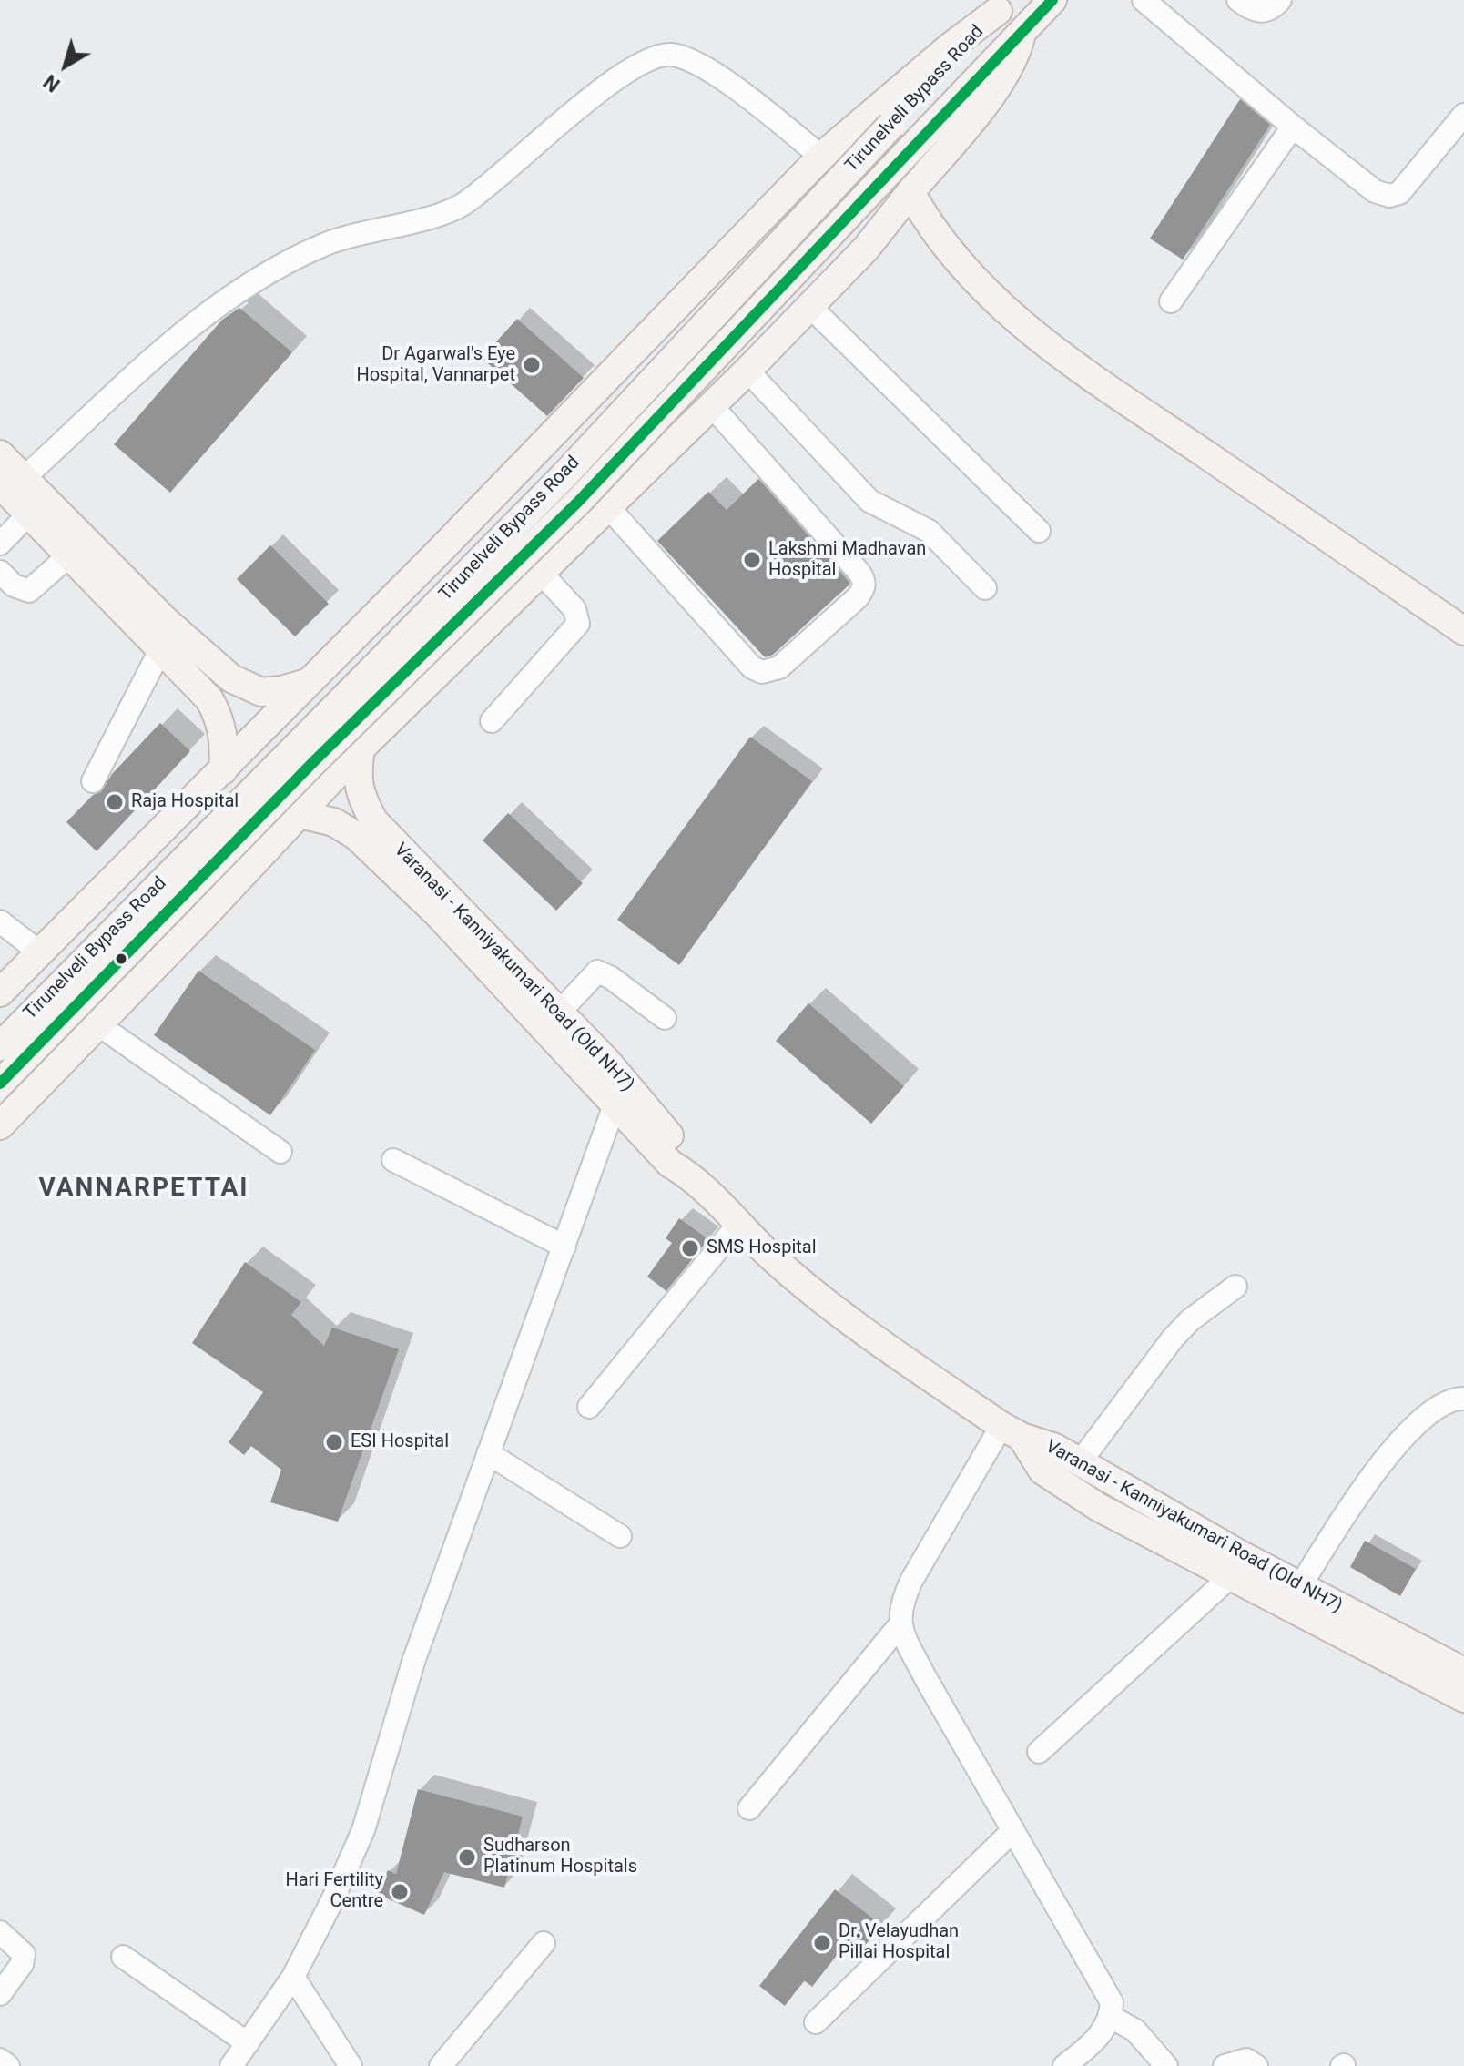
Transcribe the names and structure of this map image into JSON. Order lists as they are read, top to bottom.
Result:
{
  "streets": {
    "main road": ["Tirunelveli Bypass Road", "Varanasi - Kanniyakumari Road (Old NH7)"]
  },
  "districts": ["VANNARPETTAI"],
  "places": [
    "Dr Agarwal's Eye Hospital, Vannarpet",
    "Lakshmi Madhavan Hospital",
    "Raja Hospital",
    "SMS Hospital",
    "ESI Hospital",
    "Sudharson Platinum Hospitals",
    "Hari Fertility Centre",
    "Dr. Velayudhan Pillai Hospital"
  ],
  "north": "bottom left"
}
